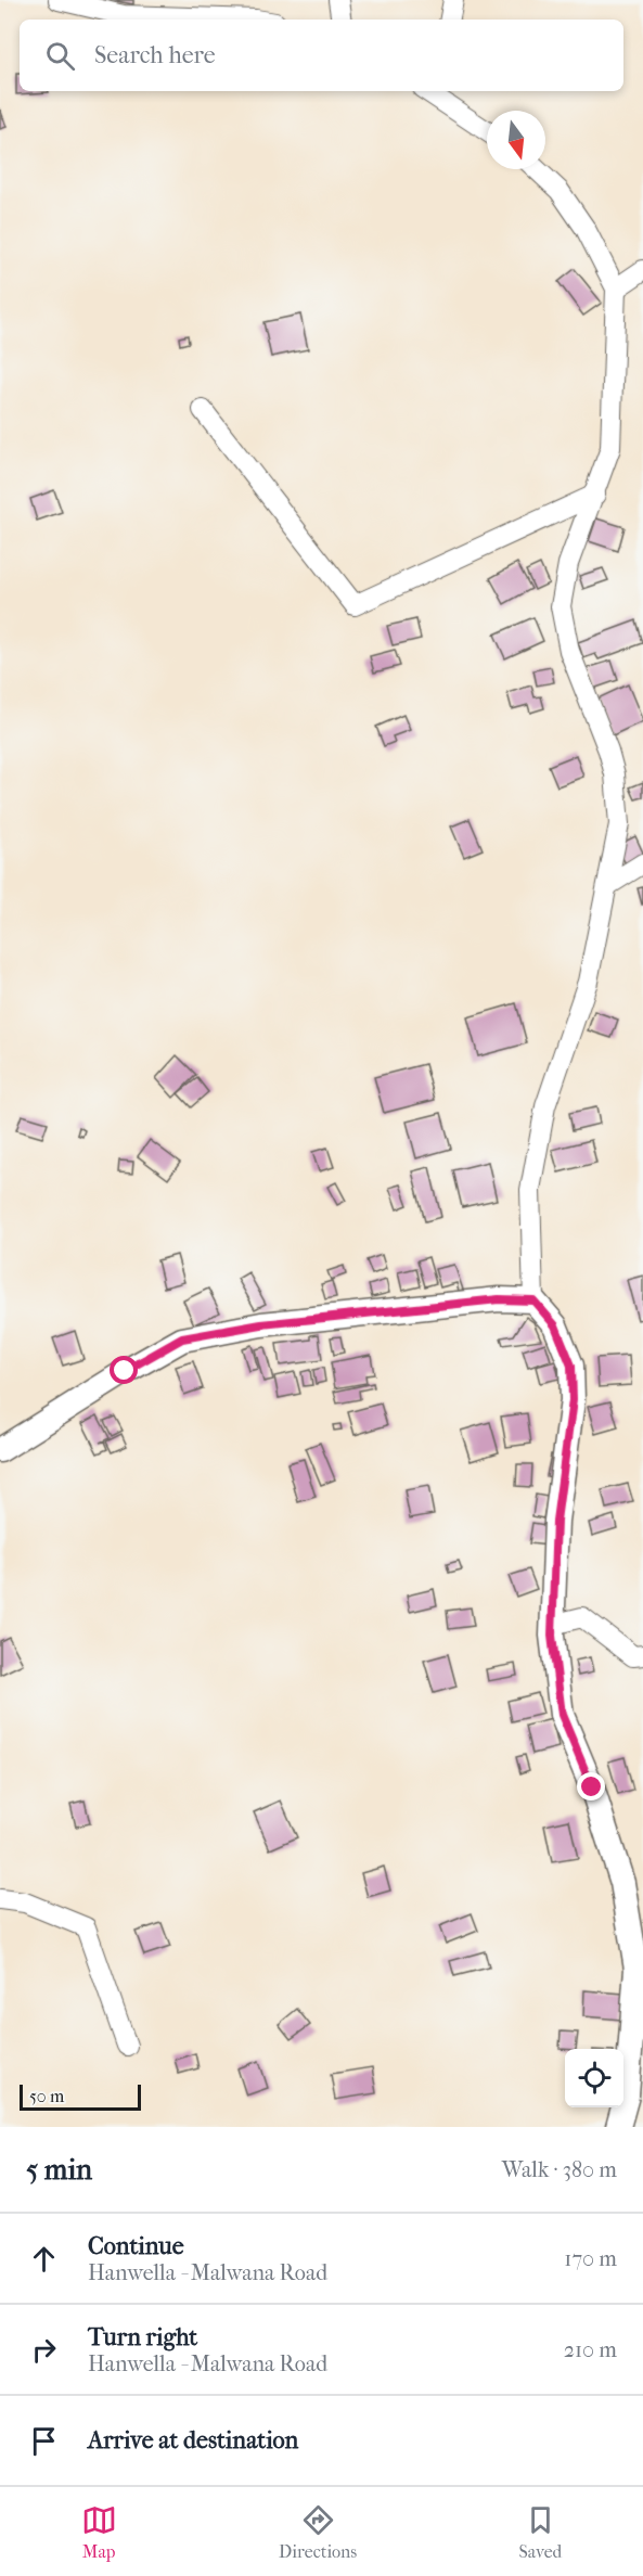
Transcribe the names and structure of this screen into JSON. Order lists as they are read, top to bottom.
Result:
{
  "scale_bar": "50 m",
  "north": "bottom",
  "page": {
    "search": "Search here",
    "scale": "50 m",
    "heading": ["5 min", "Walk · 380 m"],
    "list": [
      ["Continue", "Hanwella - Malwana Road", "170 m"],
      ["Turn right", "Hanwella - Malwana Road", "210 m"],
      "Arrive at destination"
    ],
    "nav": ["Map", "Directions", "Saved"]
  }
}
